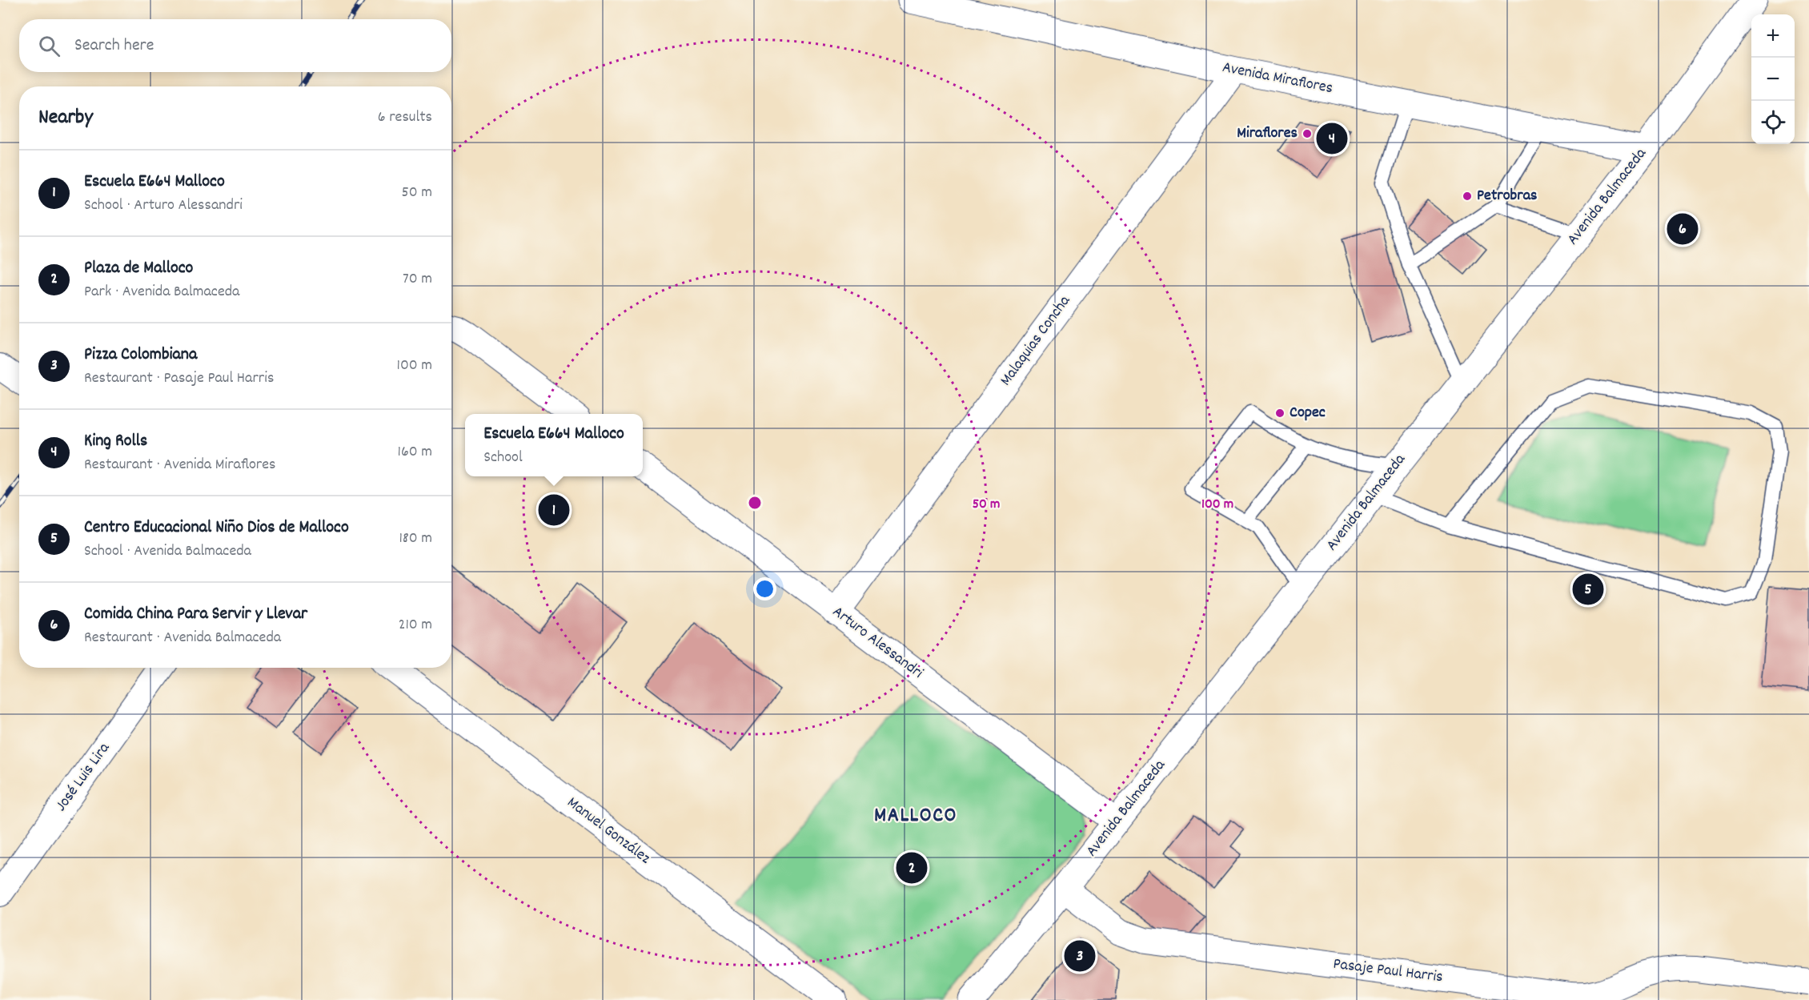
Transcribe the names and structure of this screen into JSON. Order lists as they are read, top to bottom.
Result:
{
  "streets": {
    "main road": ["Avenida Miraflores", "Avenida Balmaceda"],
    "street": [
      "Malaquias Concha",
      "Arturo Alessandri",
      "José Luis Lira",
      "Manuel González",
      "Pasaje Paul Harris"
    ]
  },
  "crossings": [
    ["Avenida Miraflores", "Avenida Balmaceda"],
    ["Avenida Miraflores", "Malaquias Concha"],
    ["Avenida Balmaceda", "Arturo Alessandri"],
    ["Avenida Balmaceda", "Pasaje Paul Harris"],
    ["Malaquias Concha", "Arturo Alessandri"]
  ],
  "districts": ["MALLOCO"],
  "places": ["Miraflores", "Petrobras", "Copec"],
  "page": {
    "map_buttons": ["+", "−"],
    "search": "Search here",
    "heading": ["Nearby", "6 results"],
    "pins": [
      "4",
      "6",
      "1",
      "5",
      "2",
      "3"
    ],
    "list": [
      {
        "mark": "1",
        "name": "Escuela E664 Malloco",
        "note": "School · Arturo Alessandri",
        "value": "50 m"
      },
      {
        "mark": "2",
        "name": "Plaza de Malloco",
        "note": "Park · Avenida Balmaceda",
        "value": "70 m"
      },
      {
        "mark": "3",
        "name": "Pizza Colombiana",
        "note": "Restaurant · Pasaje Paul Harris",
        "value": "100 m"
      },
      {
        "mark": "4",
        "name": "King Rolls",
        "note": "Restaurant · Avenida Miraflores",
        "value": "160 m"
      },
      {
        "mark": "5",
        "name": "Centro Educacional Niño Dios de Malloco",
        "note": "School · Avenida Balmaceda",
        "value": "180 m"
      },
      {
        "mark": "6",
        "name": "Comida China Para Servir y Llevar",
        "note": "Restaurant · Avenida Balmaceda",
        "value": "210 m"
      }
    ],
    "popup": ["Escuela E664 Malloco", "School"]
  },
  "rings": ["50 m", "100 m"]
}
